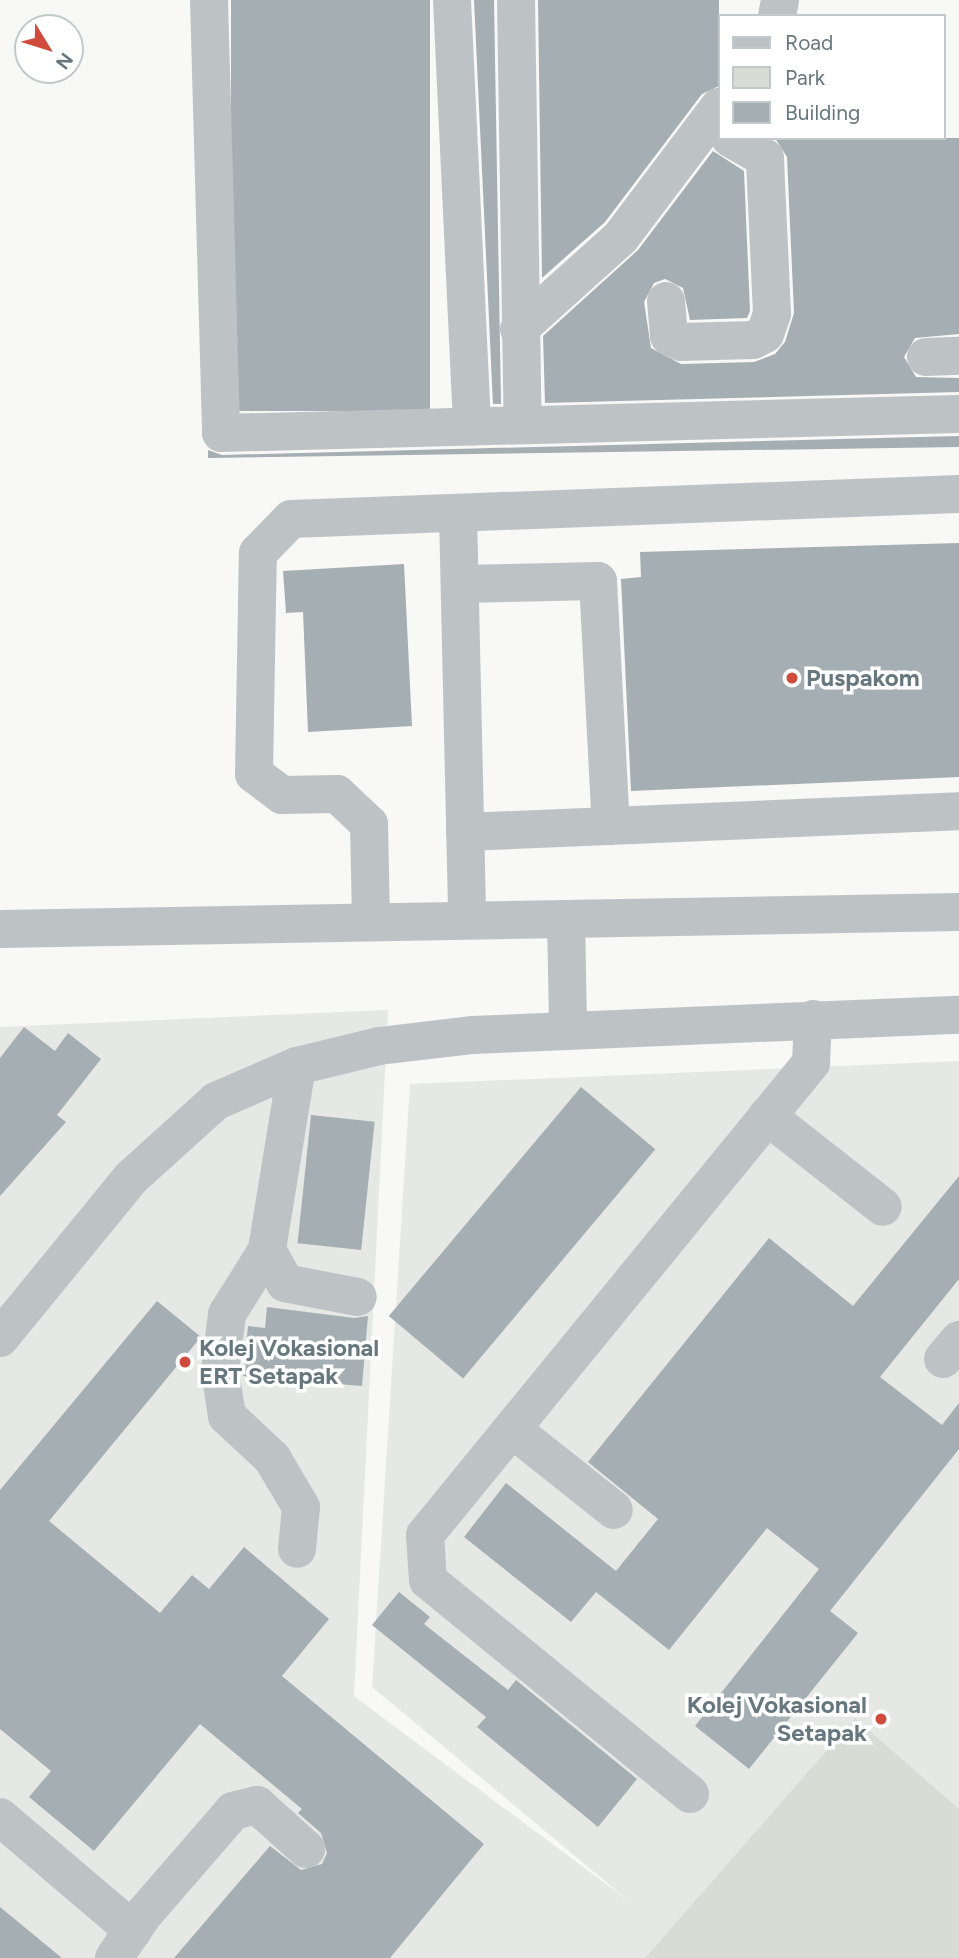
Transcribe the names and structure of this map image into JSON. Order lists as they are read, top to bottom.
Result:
{
  "places": ["Puspakom", "Kolej Vokasional ERT Setapak", "Kolej Vokasional Setapak"],
  "legend": ["Road", "Park", "Building"],
  "north": "bottom right"
}
